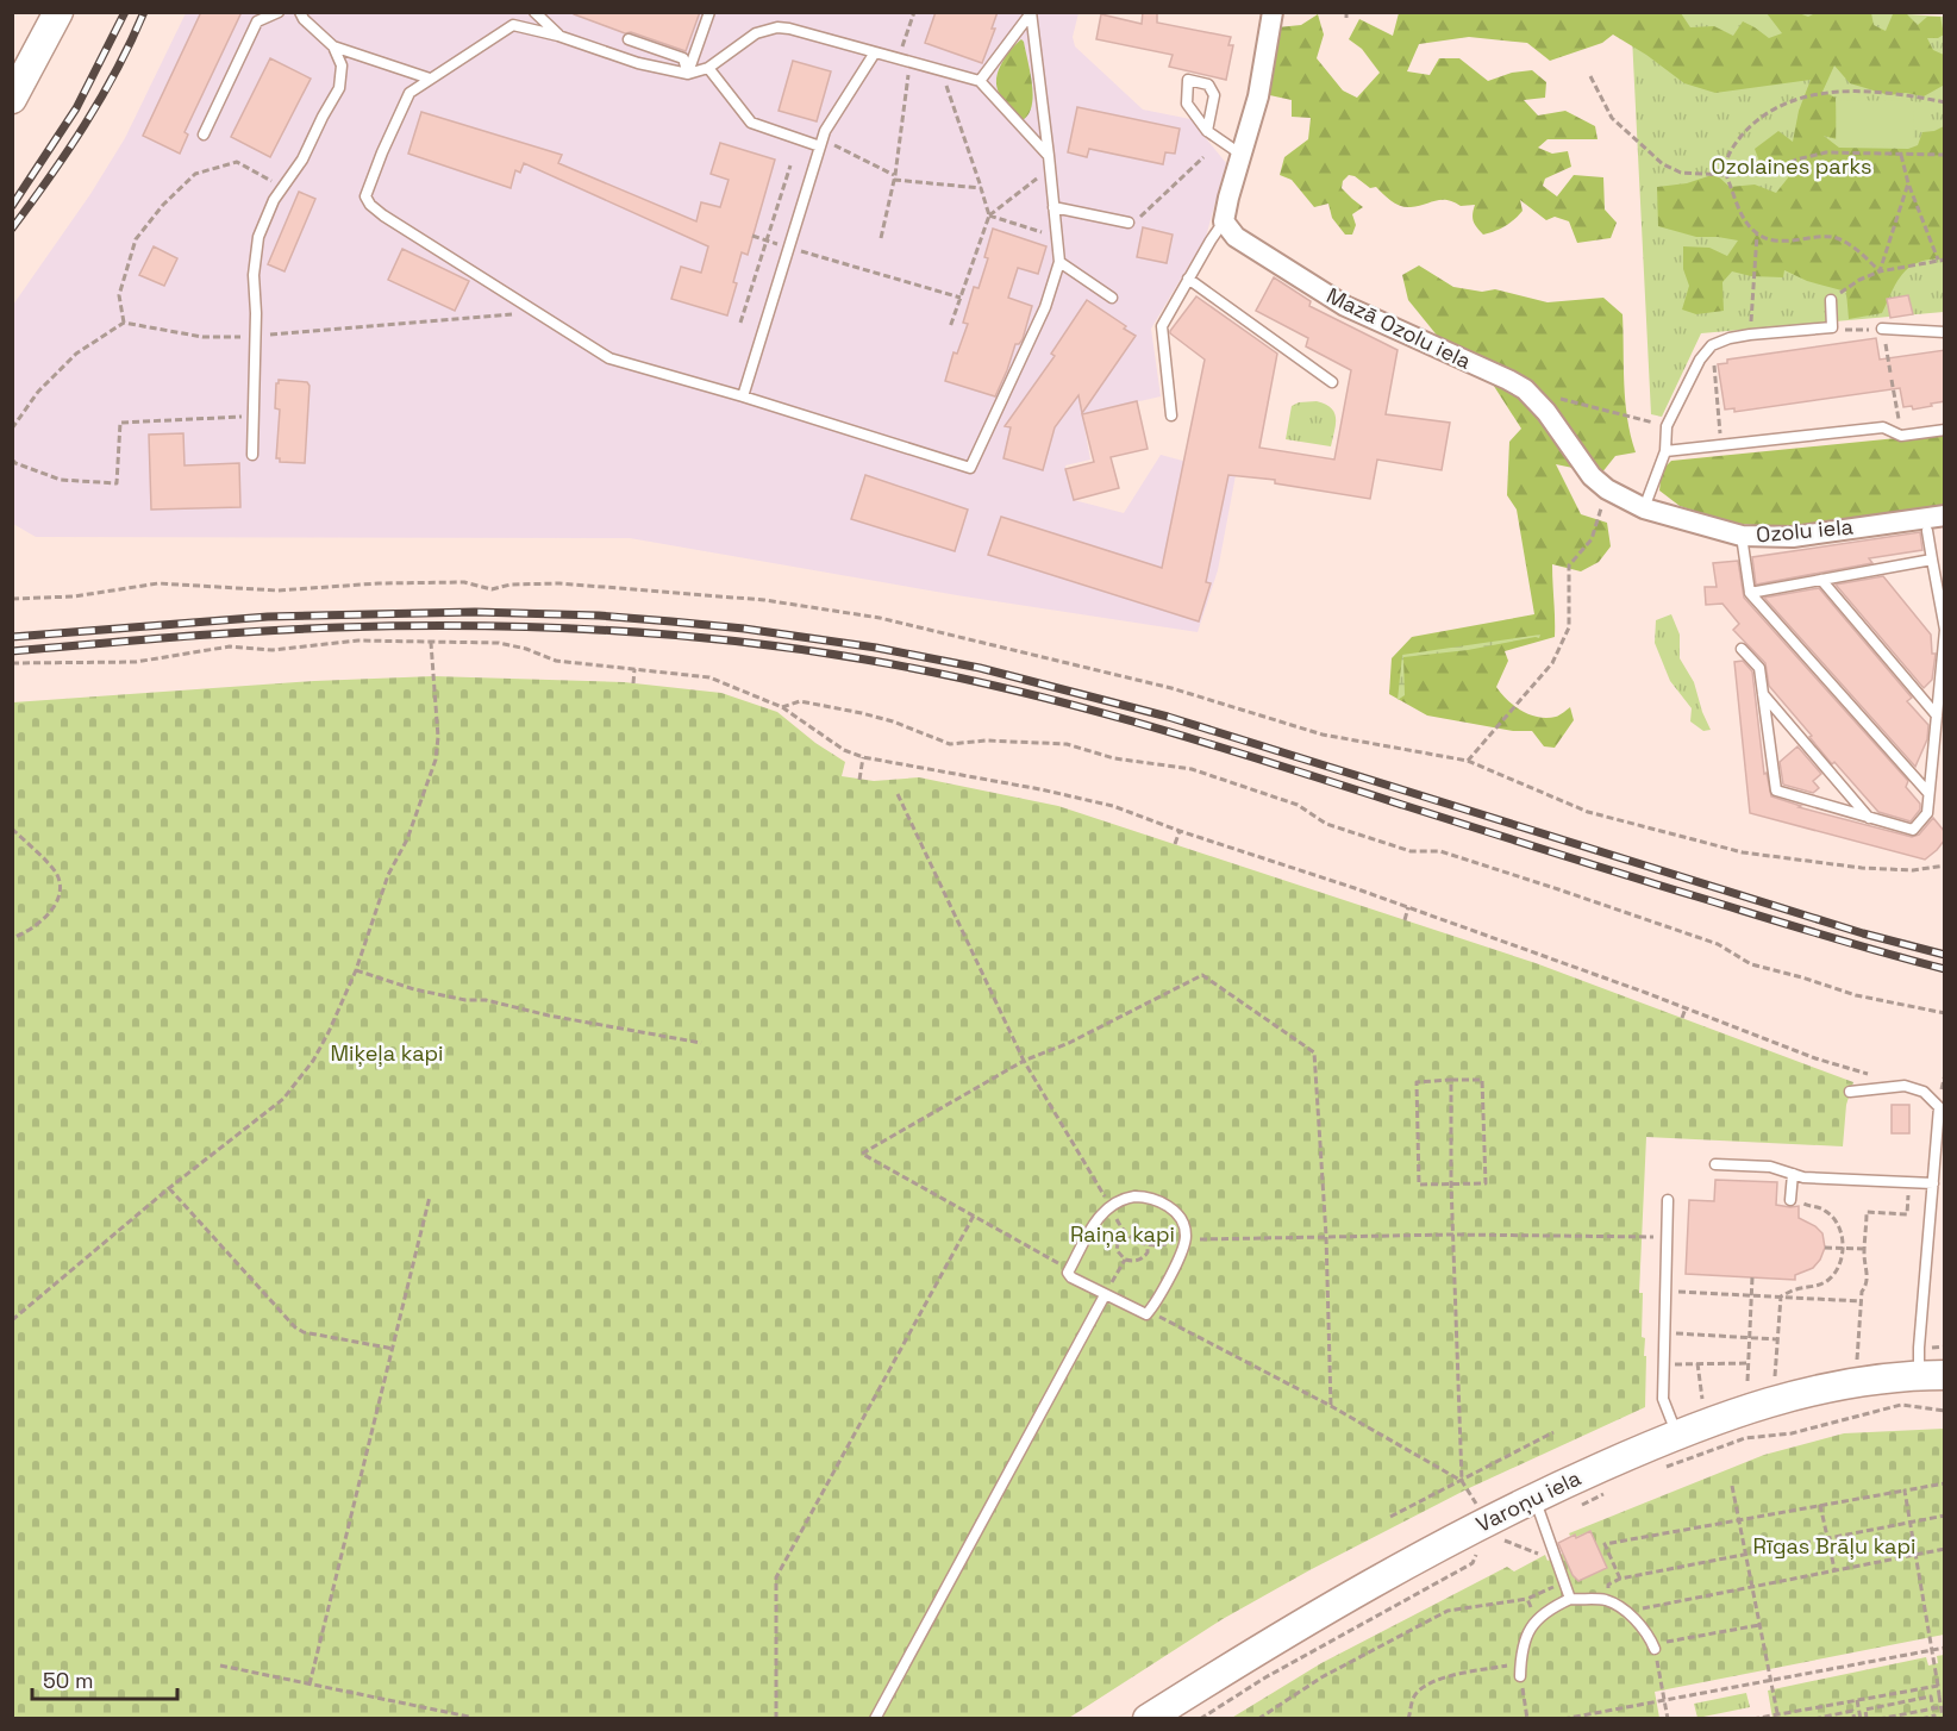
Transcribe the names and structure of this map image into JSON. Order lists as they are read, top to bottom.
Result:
{
  "streets": {
    "street": ["Mazā Ozolu iela", "Ozolu iela", "Varoņu iela"]
  },
  "crossings": [
    ["Mazā Ozolu iela", "Ozolu iela"]
  ],
  "parks": [
    "Ozolaines parks",
    "Miķeļa kapi",
    "Raiņa kapi",
    "Rīgas Brāļu kapi"
  ],
  "scale_bar": "50 m"
}
